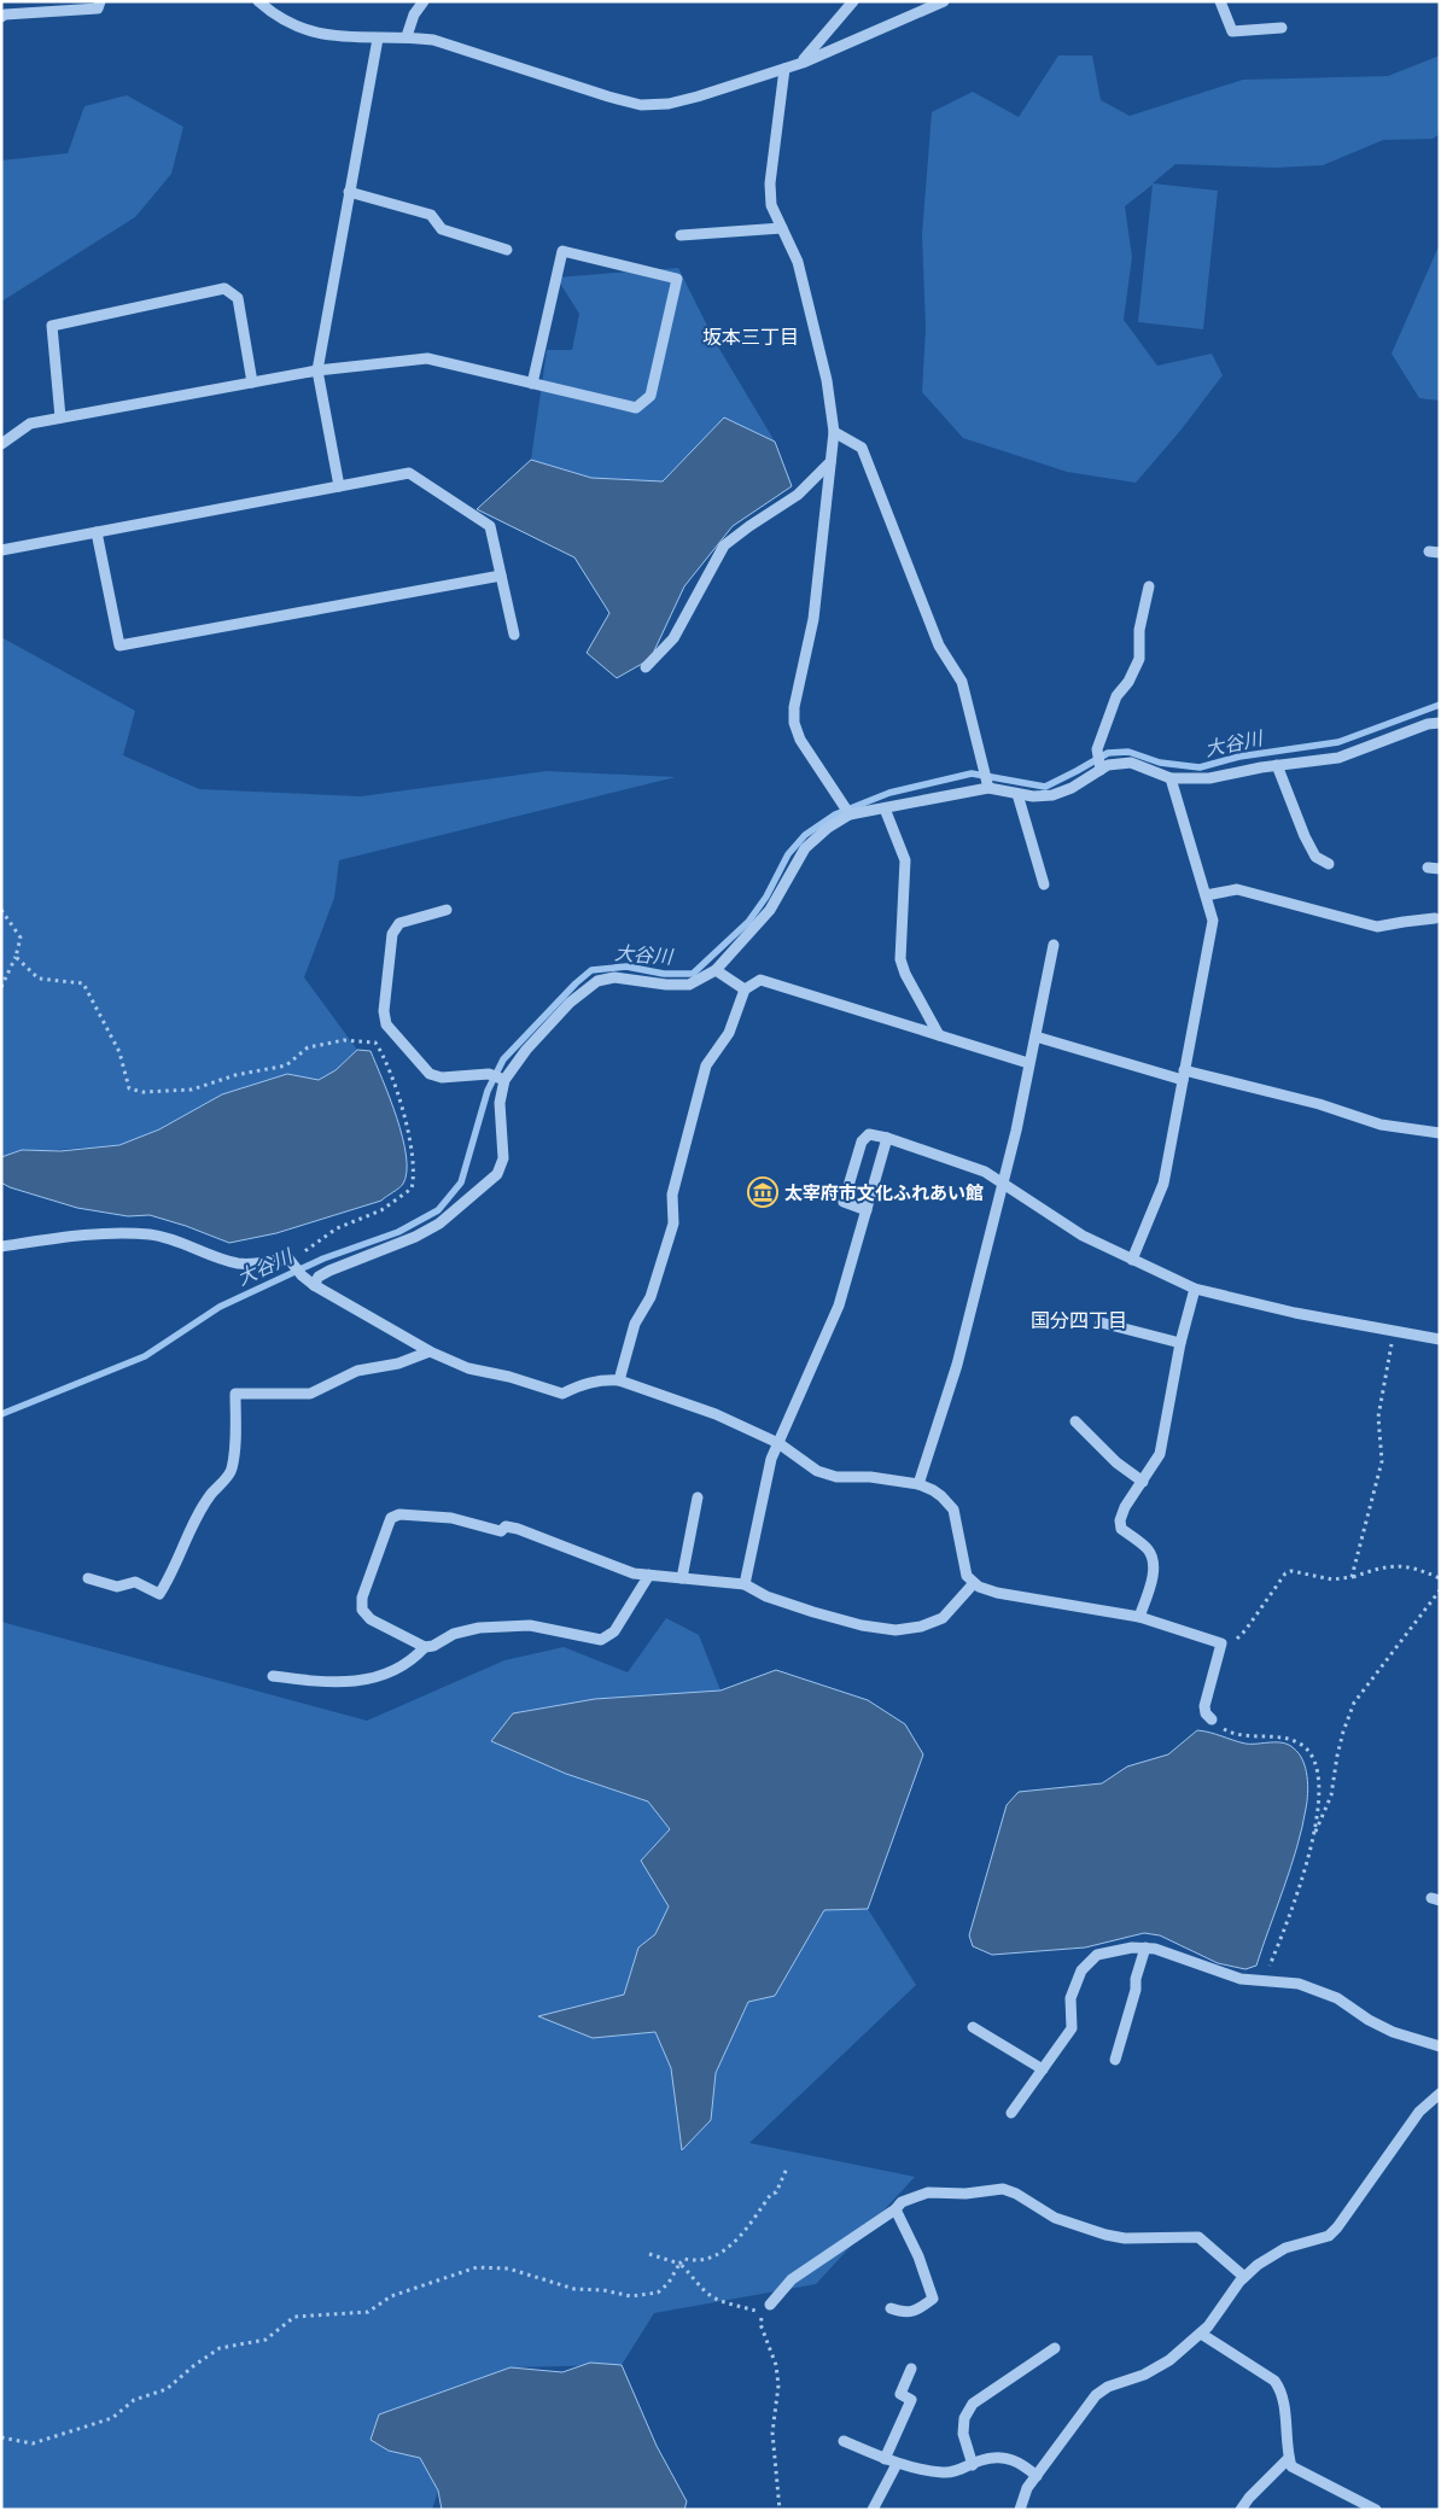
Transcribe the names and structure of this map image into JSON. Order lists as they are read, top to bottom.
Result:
{
  "districts": ["坂本三丁目", "国分四丁目"],
  "water": ["大谷川"],
  "places": {
    "museum": ["太宰府市文化ふれあい館"]
  }
}
